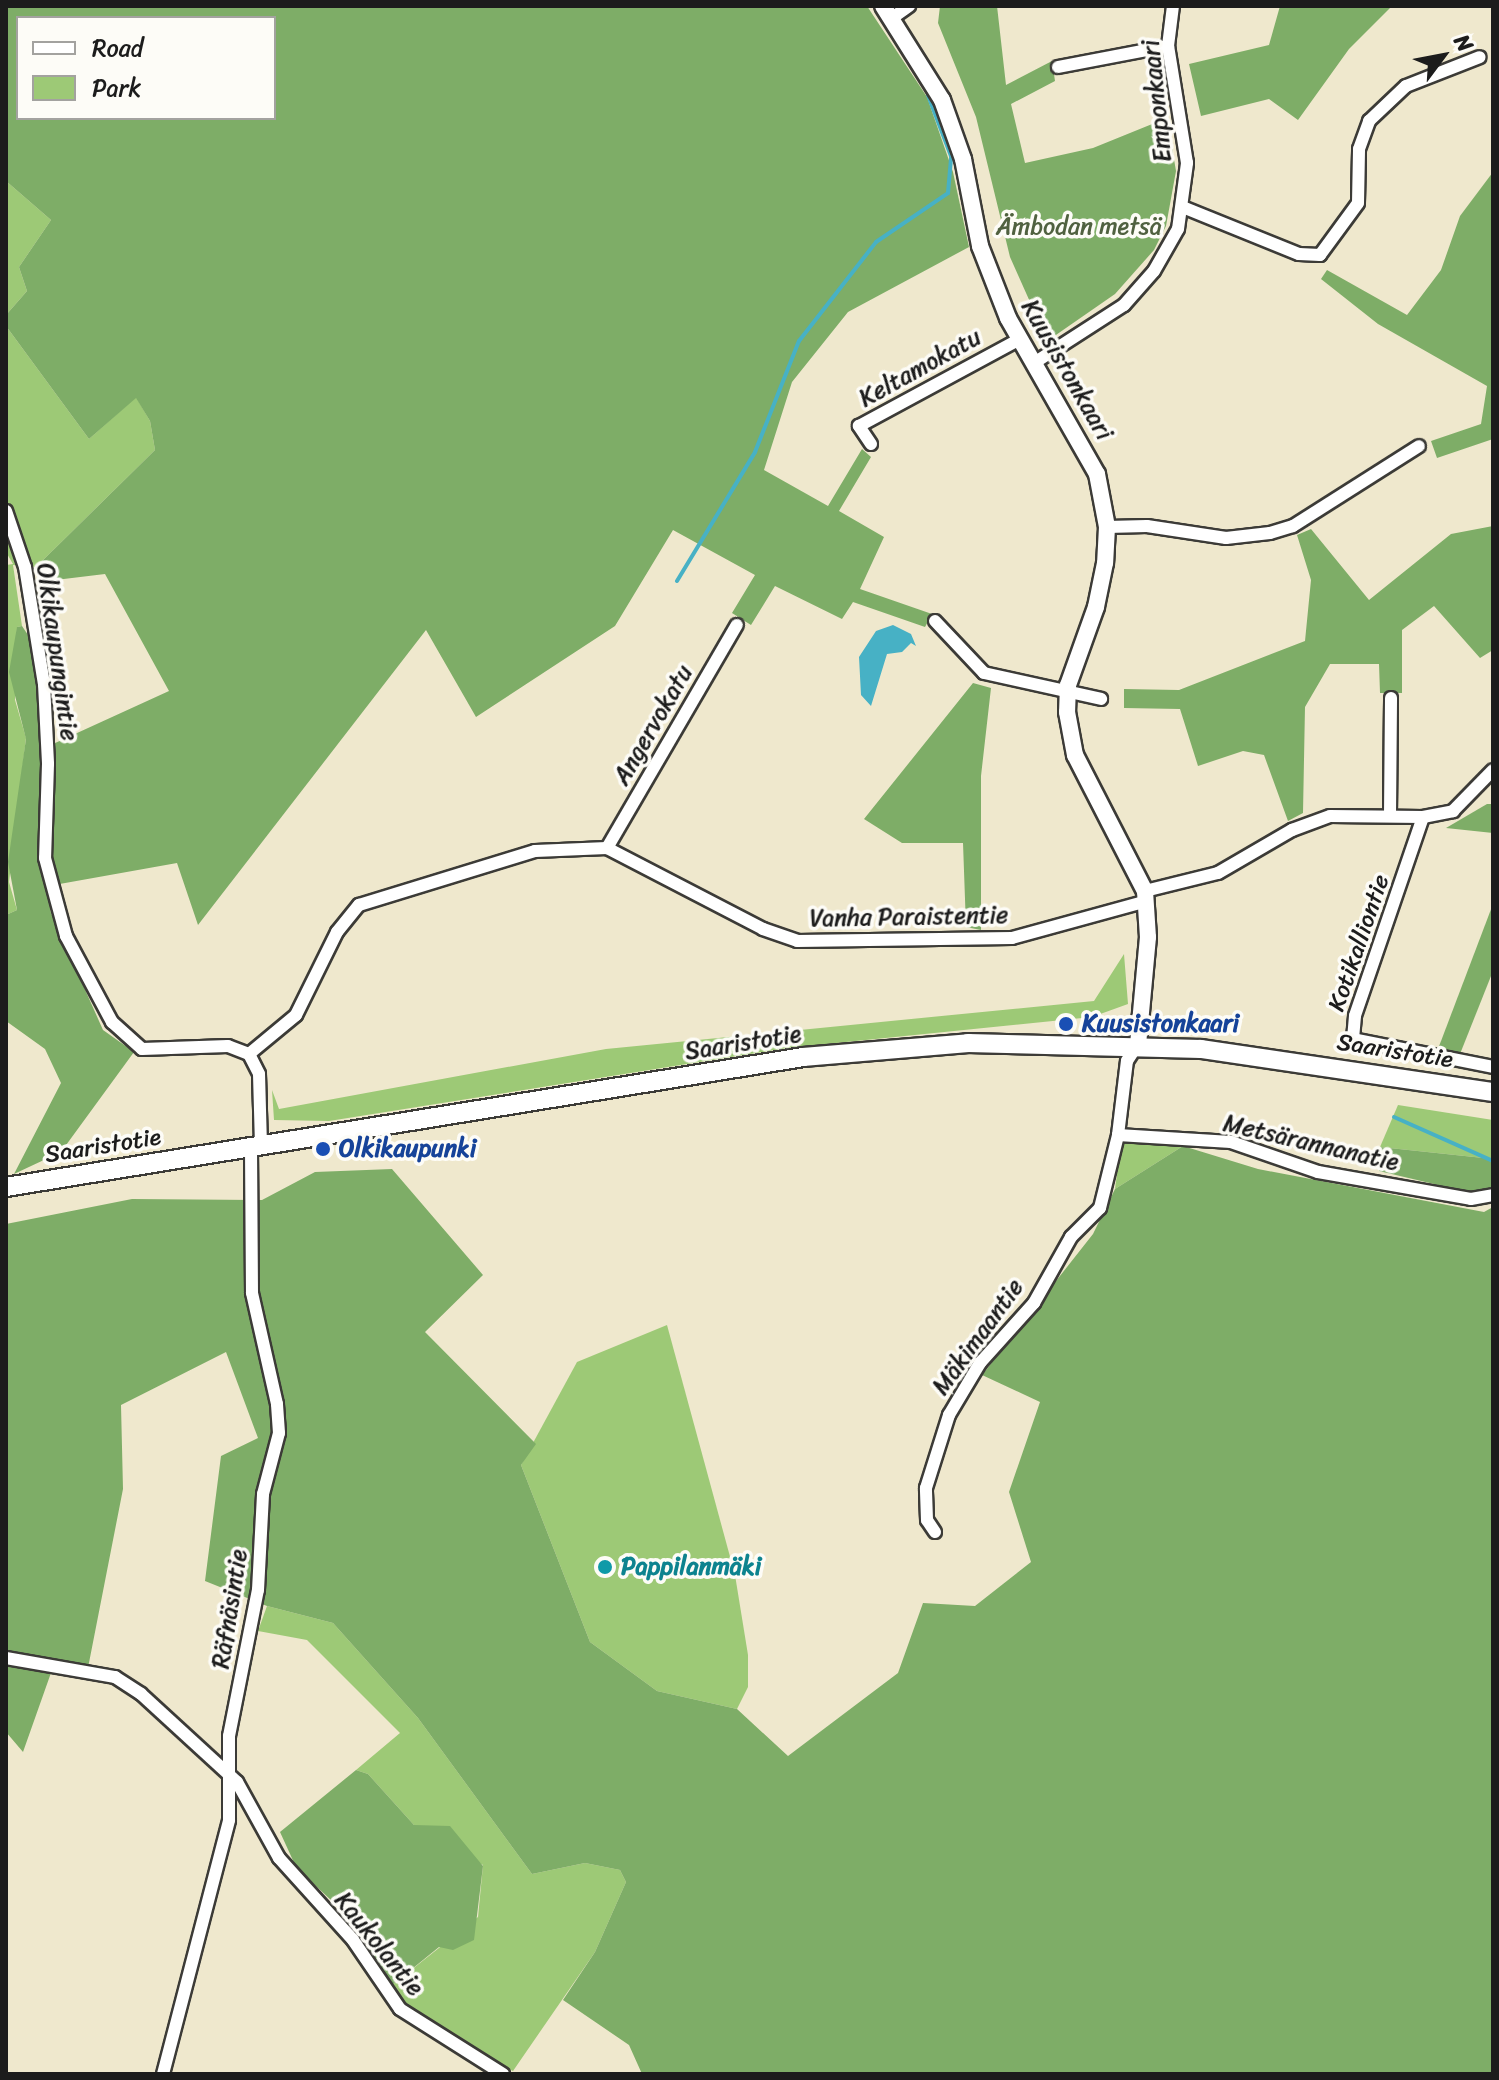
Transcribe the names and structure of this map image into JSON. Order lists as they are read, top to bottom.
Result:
{
  "streets": {
    "main road": ["Saaristotie"],
    "street": [
      "Emponkaari",
      "Keltamokatu",
      "Kuusistonkaari",
      "Olkikaupungintie",
      "Angervokatu",
      "Vanha Paraistentie",
      "Kotikalliontie",
      "Metsärannanatie",
      "Mäkimaantie",
      "Räfnäsintie",
      "Kaukolantie"
    ]
  },
  "crossings": [
    ["Emponkaari", "Kuusistonkaari"],
    ["Keltamokatu", "Kuusistonkaari"],
    ["Kuusistonkaari", "Vanha Paraistentie"],
    ["Olkikaupungintie", "Vanha Paraistentie"],
    ["Angervokatu", "Vanha Paraistentie"],
    ["Vanha Paraistentie", "Kotikalliontie"],
    ["Saaristotie", "Mäkimaantie"],
    ["Saaristotie", "Räfnäsintie"],
    ["Metsärannanatie", "Mäkimaantie"],
    ["Räfnäsintie", "Kaukolantie"]
  ],
  "parks": ["Ämbodan metsä"],
  "places": ["Kuusistonkaari", "Olkikaupunki", "Pappilanmäki"],
  "legend": ["Road", "Park"],
  "north": "top right"
}
